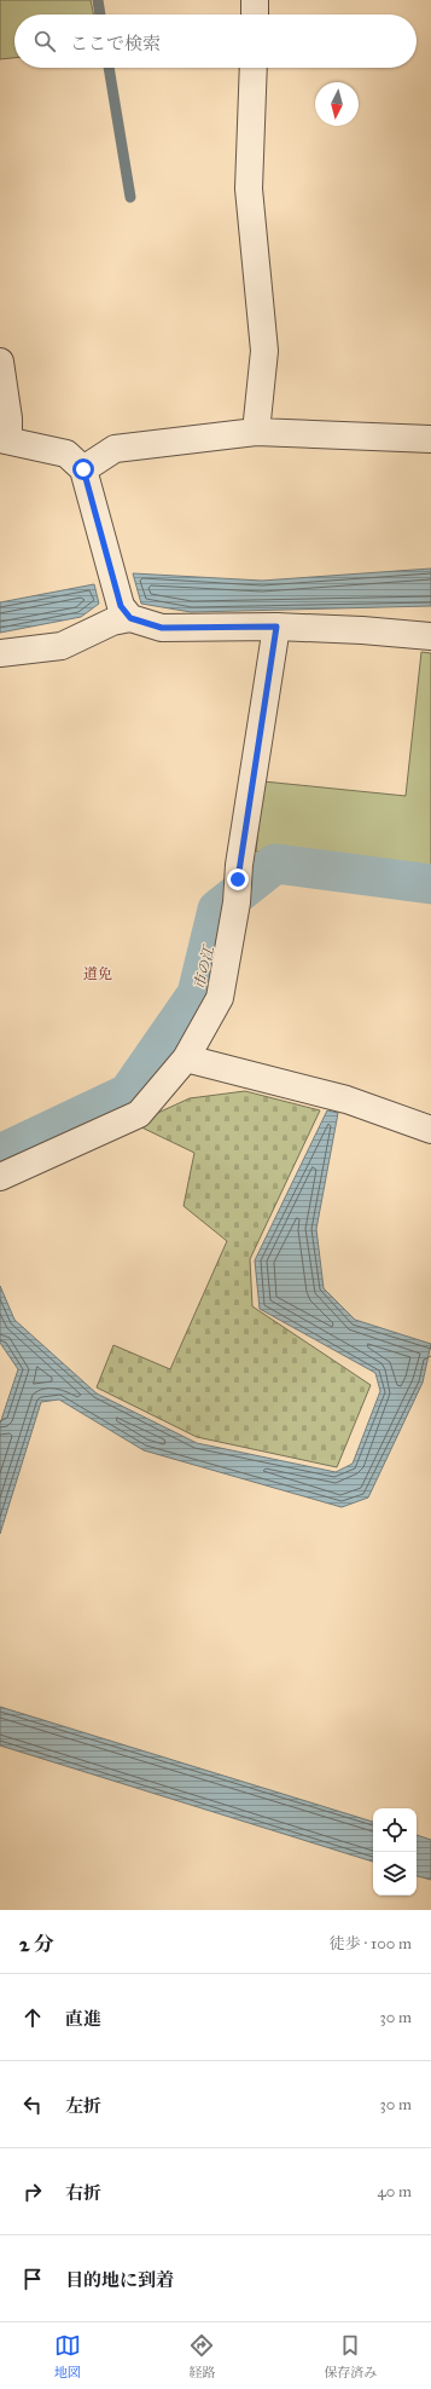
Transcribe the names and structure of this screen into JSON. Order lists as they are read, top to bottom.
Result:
{
  "districts": ["道免"],
  "water": ["市の江"],
  "north": "bottom",
  "page": {
    "search": "ここで検索",
    "heading": ["2 分", "徒歩 · 100 m"],
    "list": [
      ["直進", "30 m"],
      ["左折", "30 m"],
      ["右折", "40 m"],
      "目的地に到着"
    ],
    "nav": ["地図", "経路", "保存済み"]
  }
}
